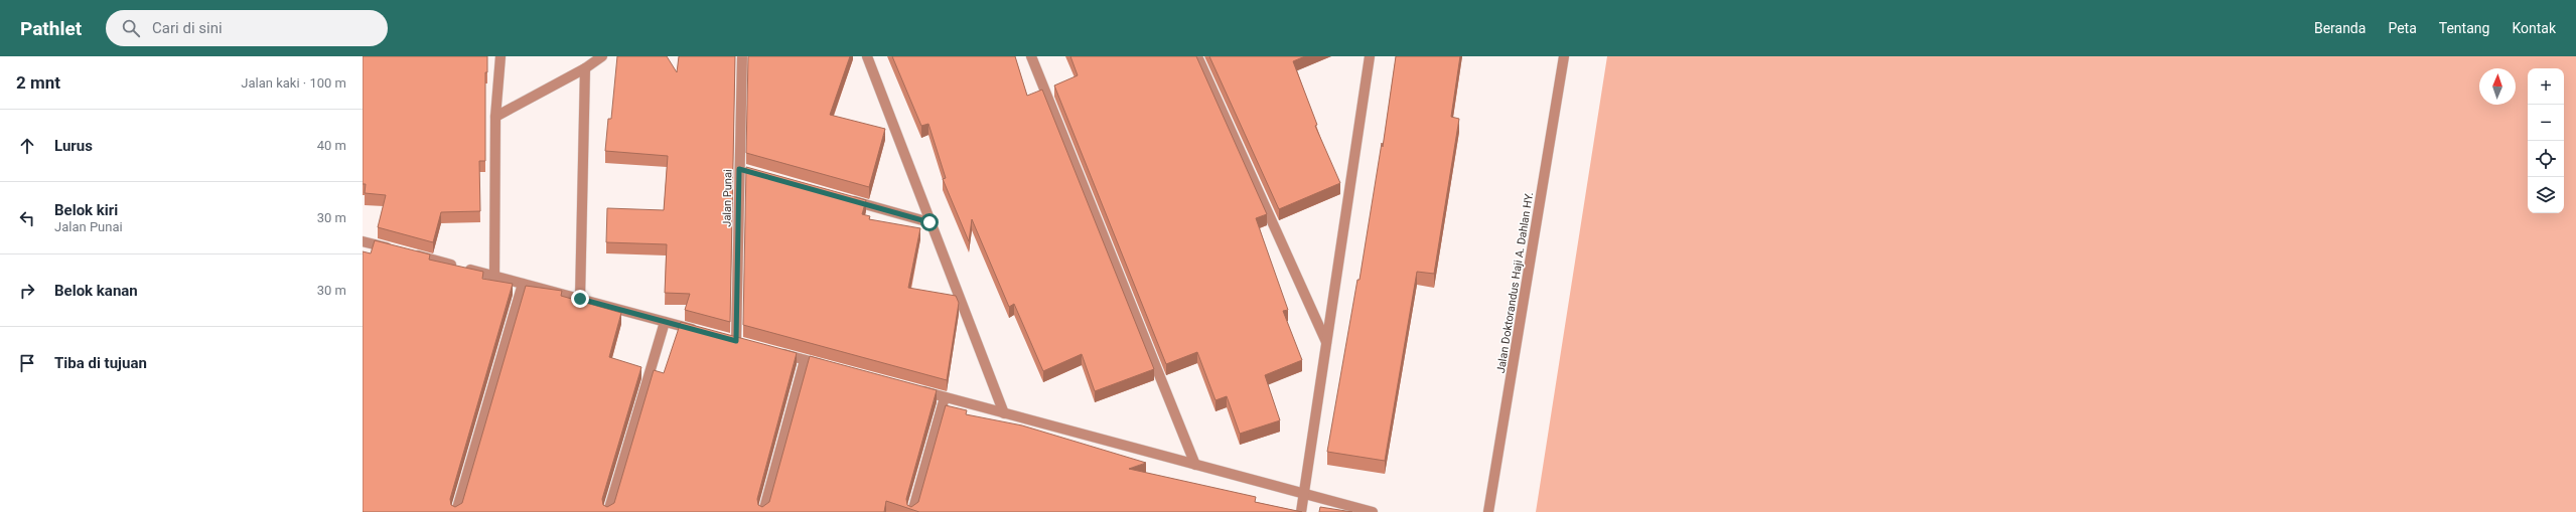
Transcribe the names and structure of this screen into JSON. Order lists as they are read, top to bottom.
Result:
{
  "streets": {
    "street": ["Jalan Punai", "Jalan Doktorandus Haji A. Dahlan HY."]
  },
  "north": "top",
  "page": {
    "header": "Pathlet",
    "search": "Cari di sini",
    "nav": [
      "Beranda",
      "Peta",
      "Tentang",
      "Kontak"
    ],
    "heading": ["2 mnt", "Jalan kaki · 100 m"],
    "map_buttons": ["+", "−"],
    "list": [
      ["Lurus", "40 m"],
      ["Belok kiri", "Jalan Punai", "30 m"],
      ["Belok kanan", "30 m"],
      "Tiba di tujuan"
    ]
  }
}
